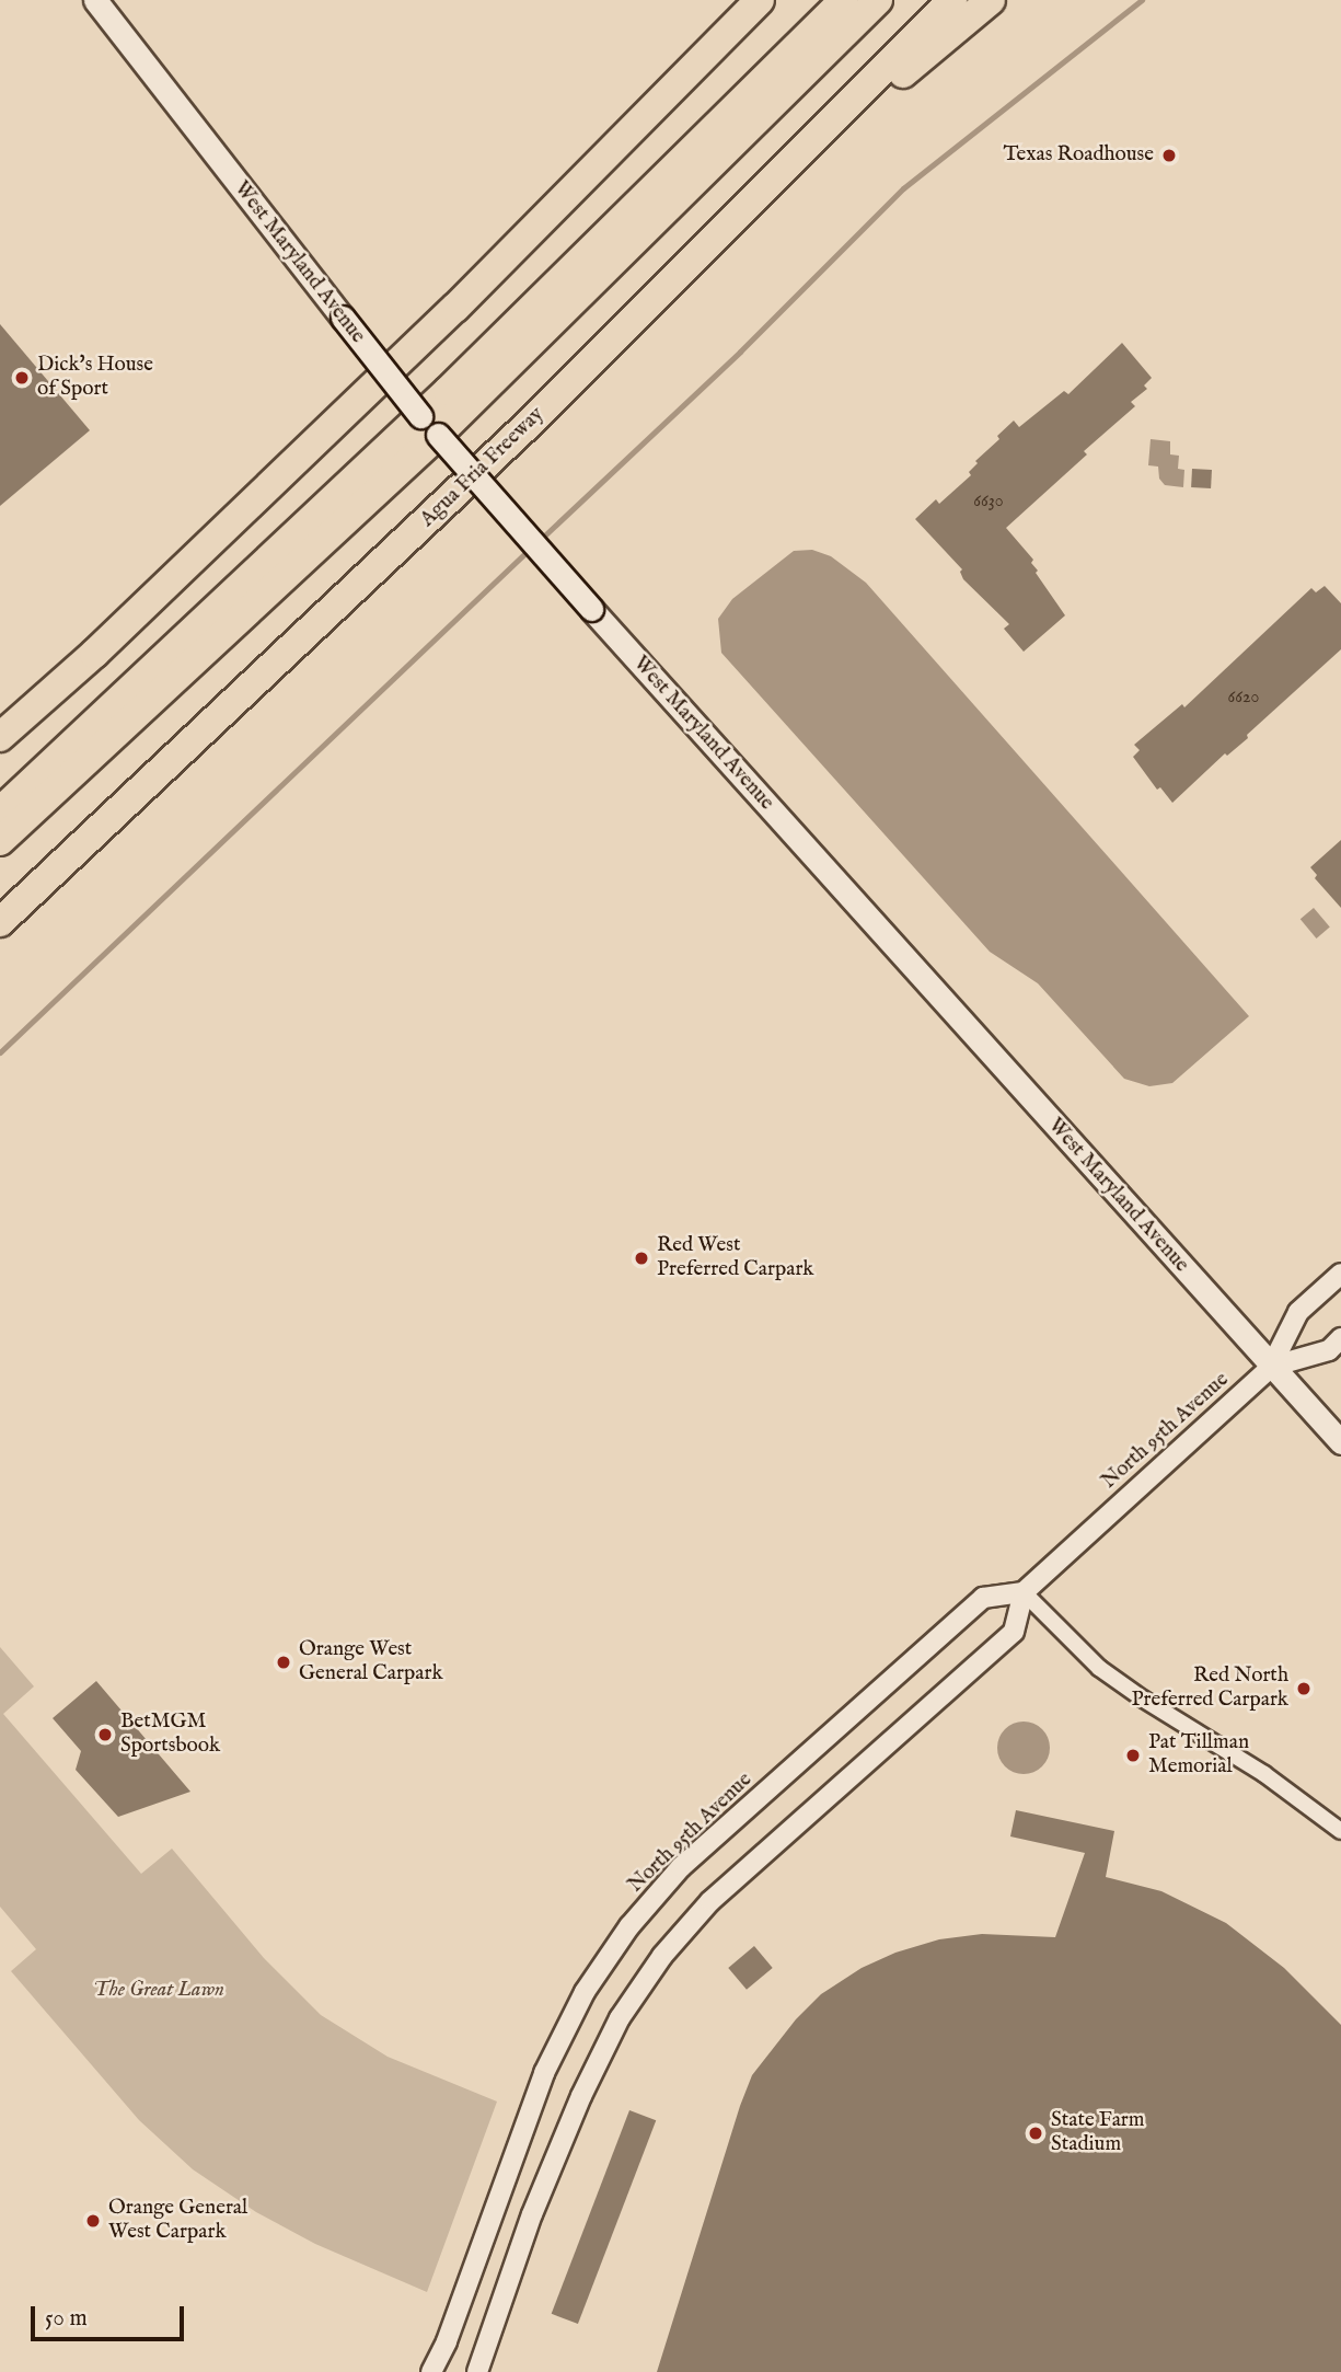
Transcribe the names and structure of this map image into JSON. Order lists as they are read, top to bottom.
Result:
{
  "streets": {
    "highway": ["Agua Fria Freeway"],
    "main road": ["West Maryland Avenue"],
    "street": ["North 95th Avenue"]
  },
  "crossings": [
    ["West Maryland Avenue", "North 95th Avenue"]
  ],
  "parks": ["The Great Lawn"],
  "places": [
    "Texas Roadhouse",
    "Dick's House of Sport",
    "Red West Preferred Carpark",
    "Orange West General Carpark",
    "Red North Preferred Carpark",
    "BetMGM Sportsbook",
    "Pat Tillman Memorial",
    "State Farm Stadium",
    "Orange General West Carpark"
  ],
  "house_numbers": ["6630", "6620"],
  "scale_bar": "50 m"
}
